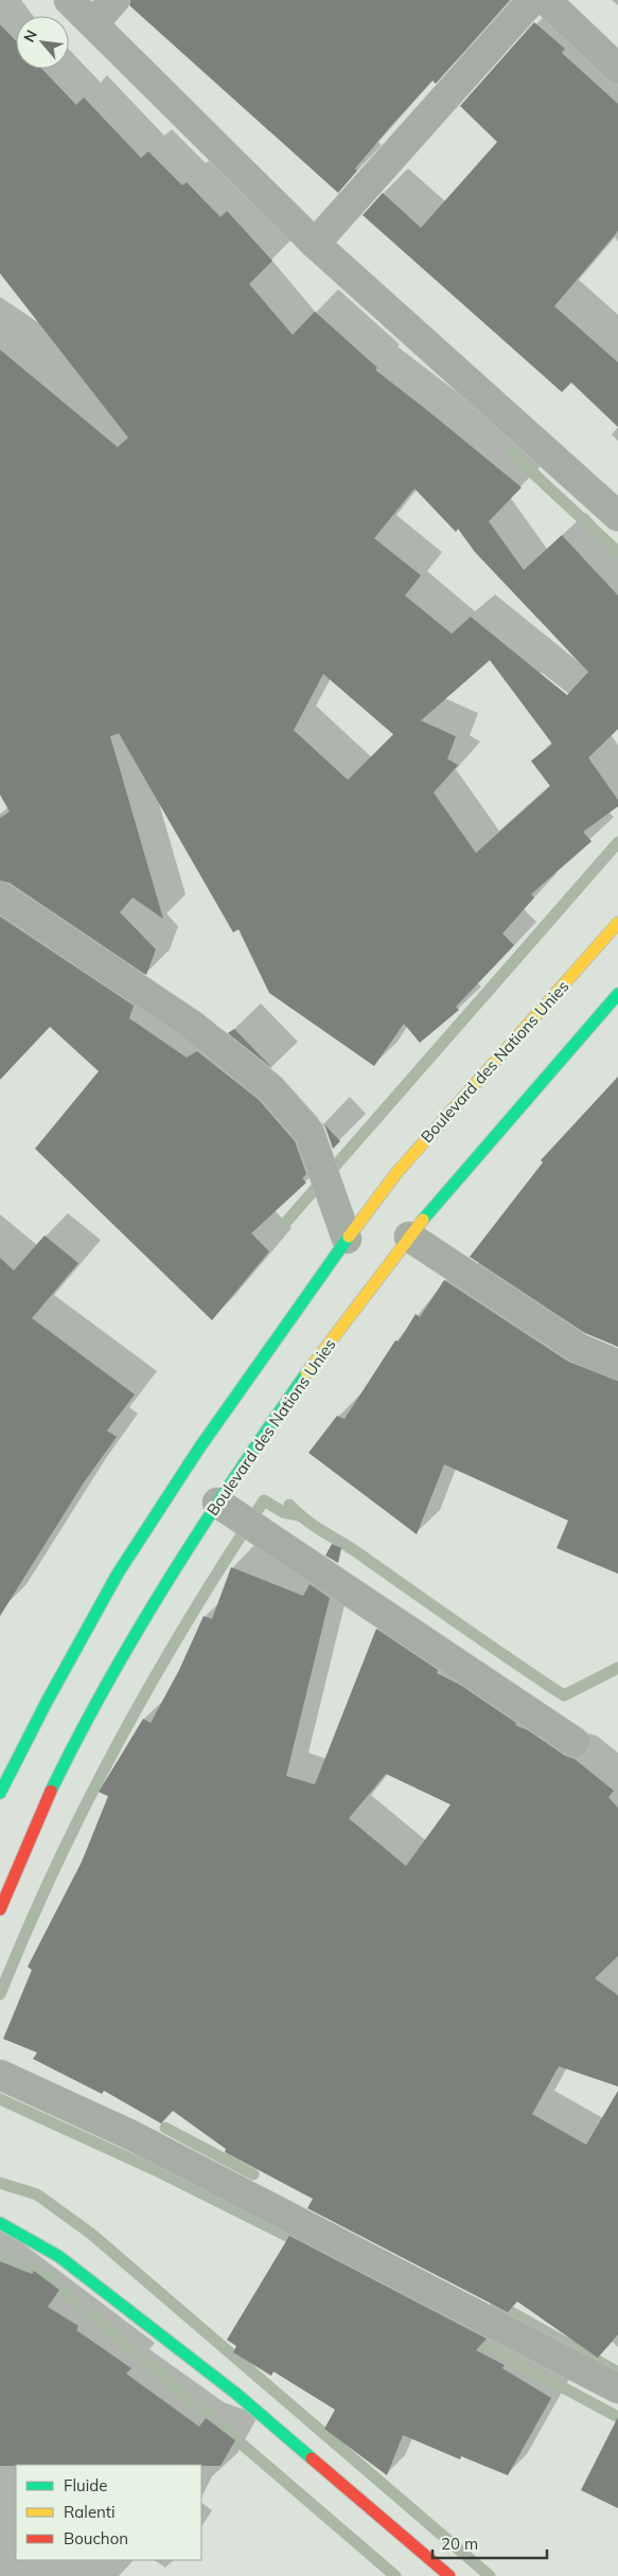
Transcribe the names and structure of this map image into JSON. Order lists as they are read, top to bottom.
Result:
{
  "streets": {
    "main road": ["Boulevard des Nations Unies"]
  },
  "legend": ["Fluide", "Ralenti", "Bouchon"],
  "scale_bar": "20 m",
  "north": "top left"
}
